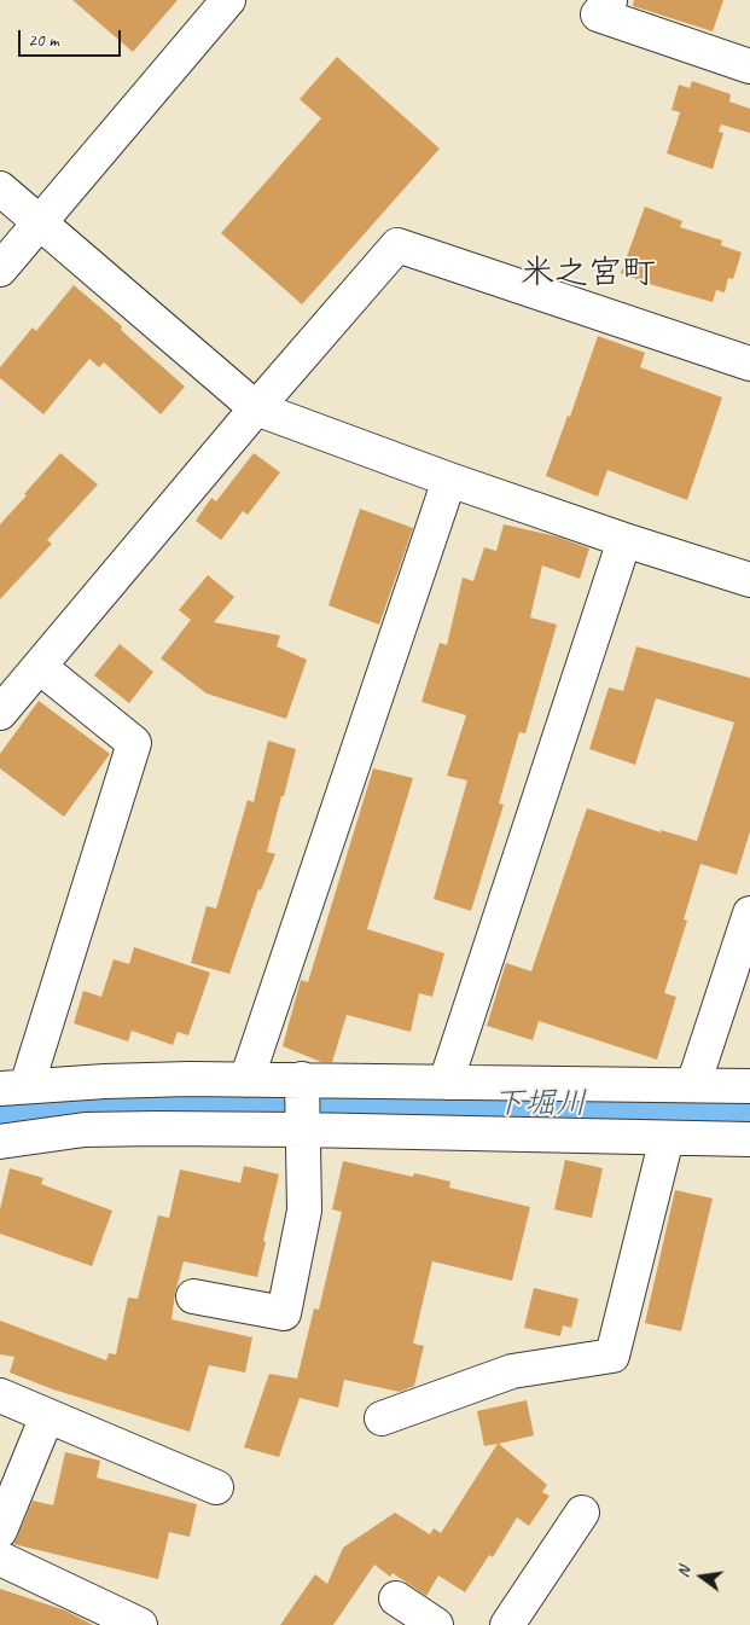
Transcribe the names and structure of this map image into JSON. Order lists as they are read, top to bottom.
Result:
{
  "districts": ["米之宮町"],
  "water": ["下堀川"],
  "scale_bar": "20 m",
  "north": "left"
}
